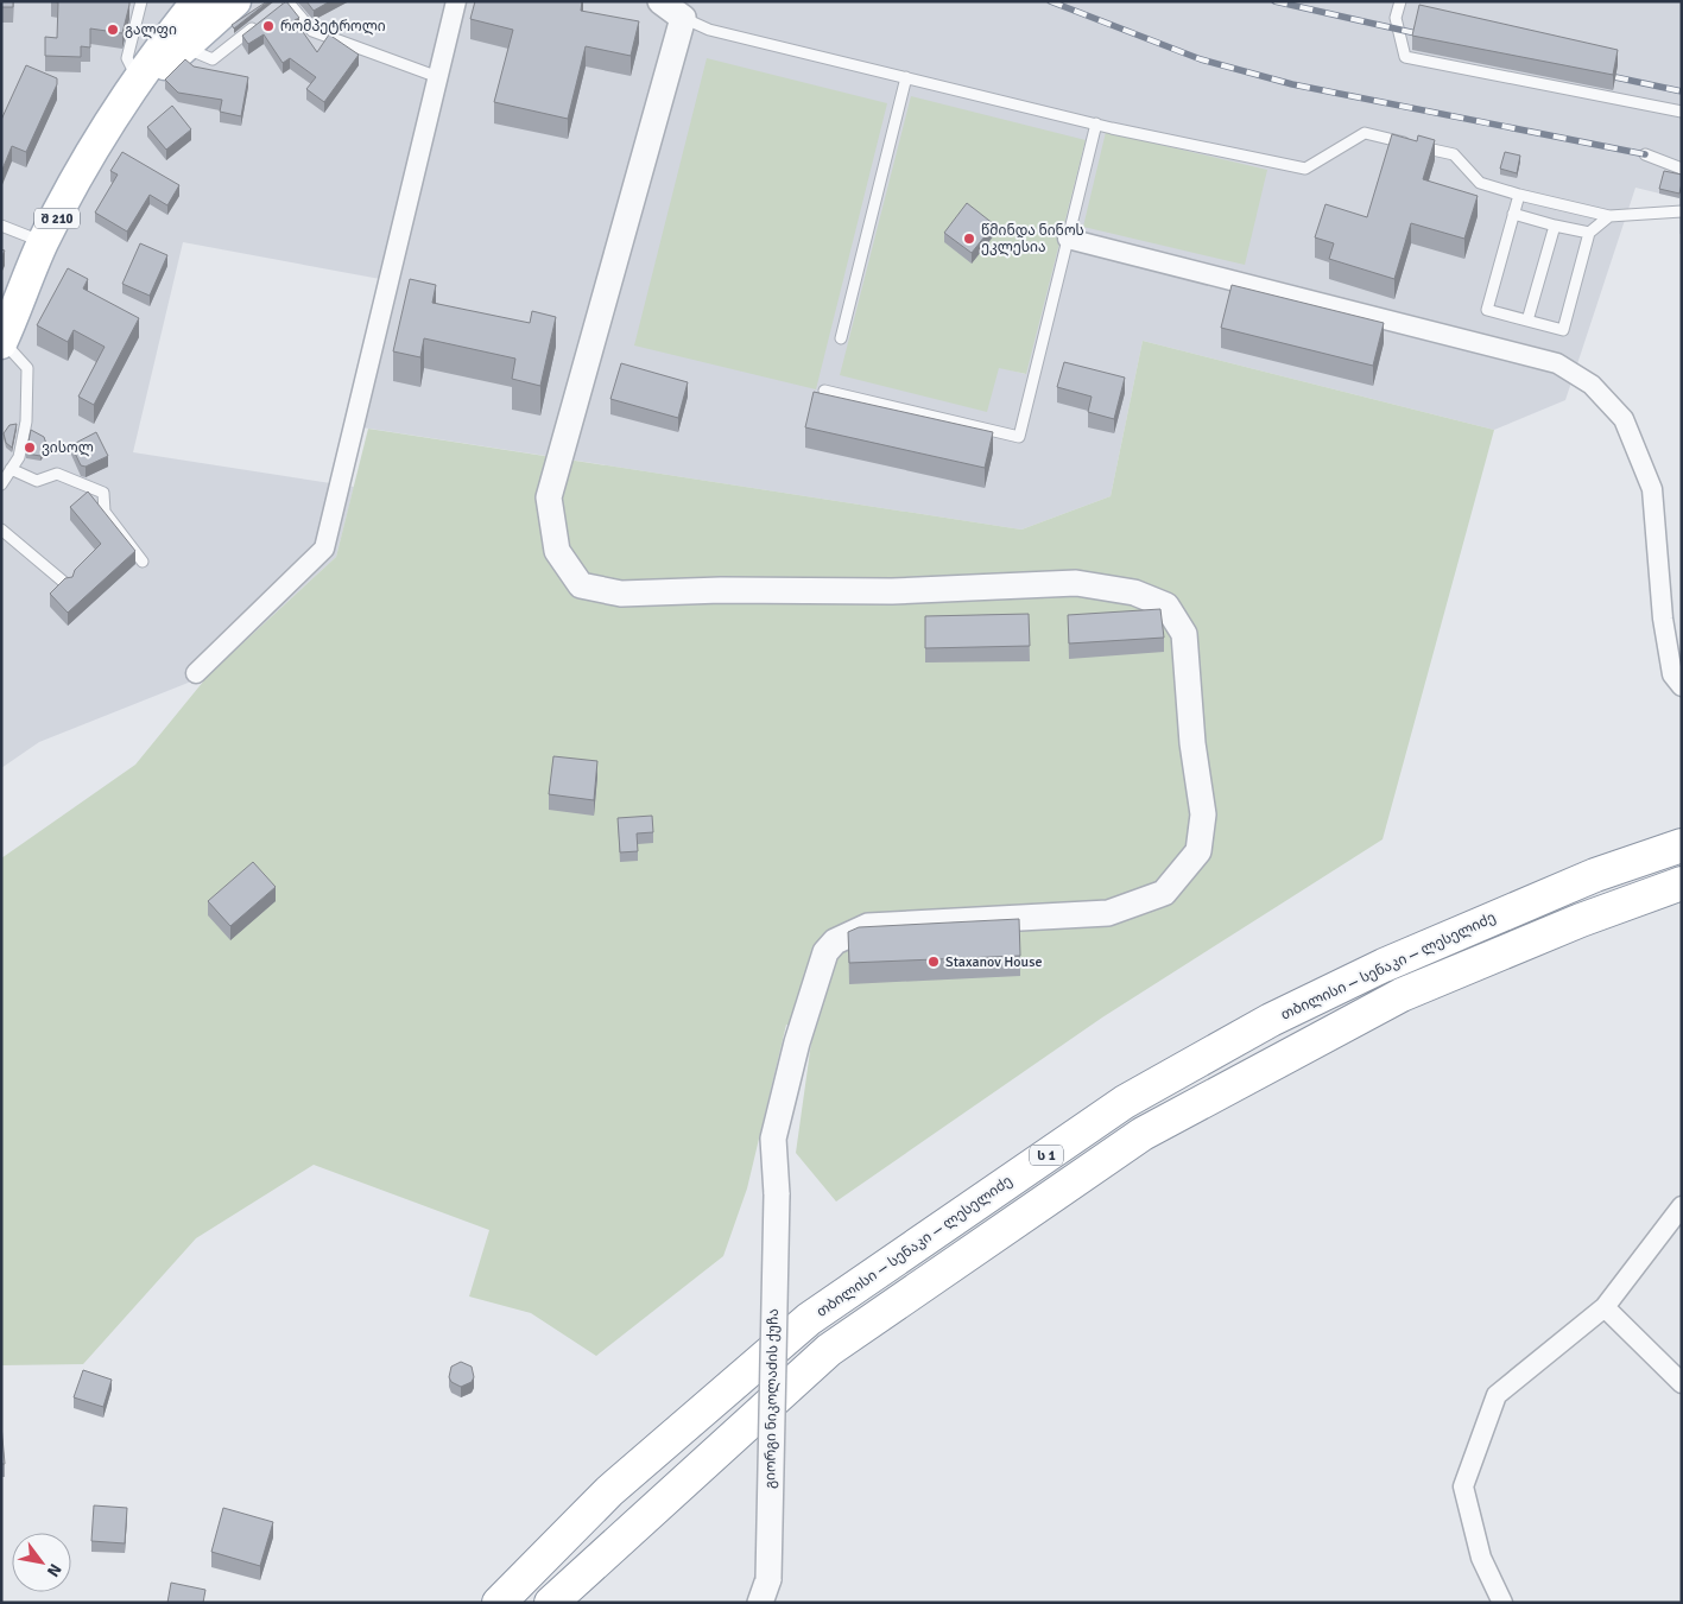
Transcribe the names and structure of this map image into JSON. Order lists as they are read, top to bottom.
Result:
{
  "streets": {
    "highway": ["თბილისი — სენაკი — ლესელიძე", "ს 1"],
    "main road": ["შ 210"],
    "street": ["გიორგი ნიკოლაძის ქუჩა"]
  },
  "places": [
    "რომპეტროლი",
    "გალფი",
    "წმინდა ნინოს ეკლესია",
    "ვისოლ",
    "Staxanov House"
  ],
  "north": "bottom right"
}
